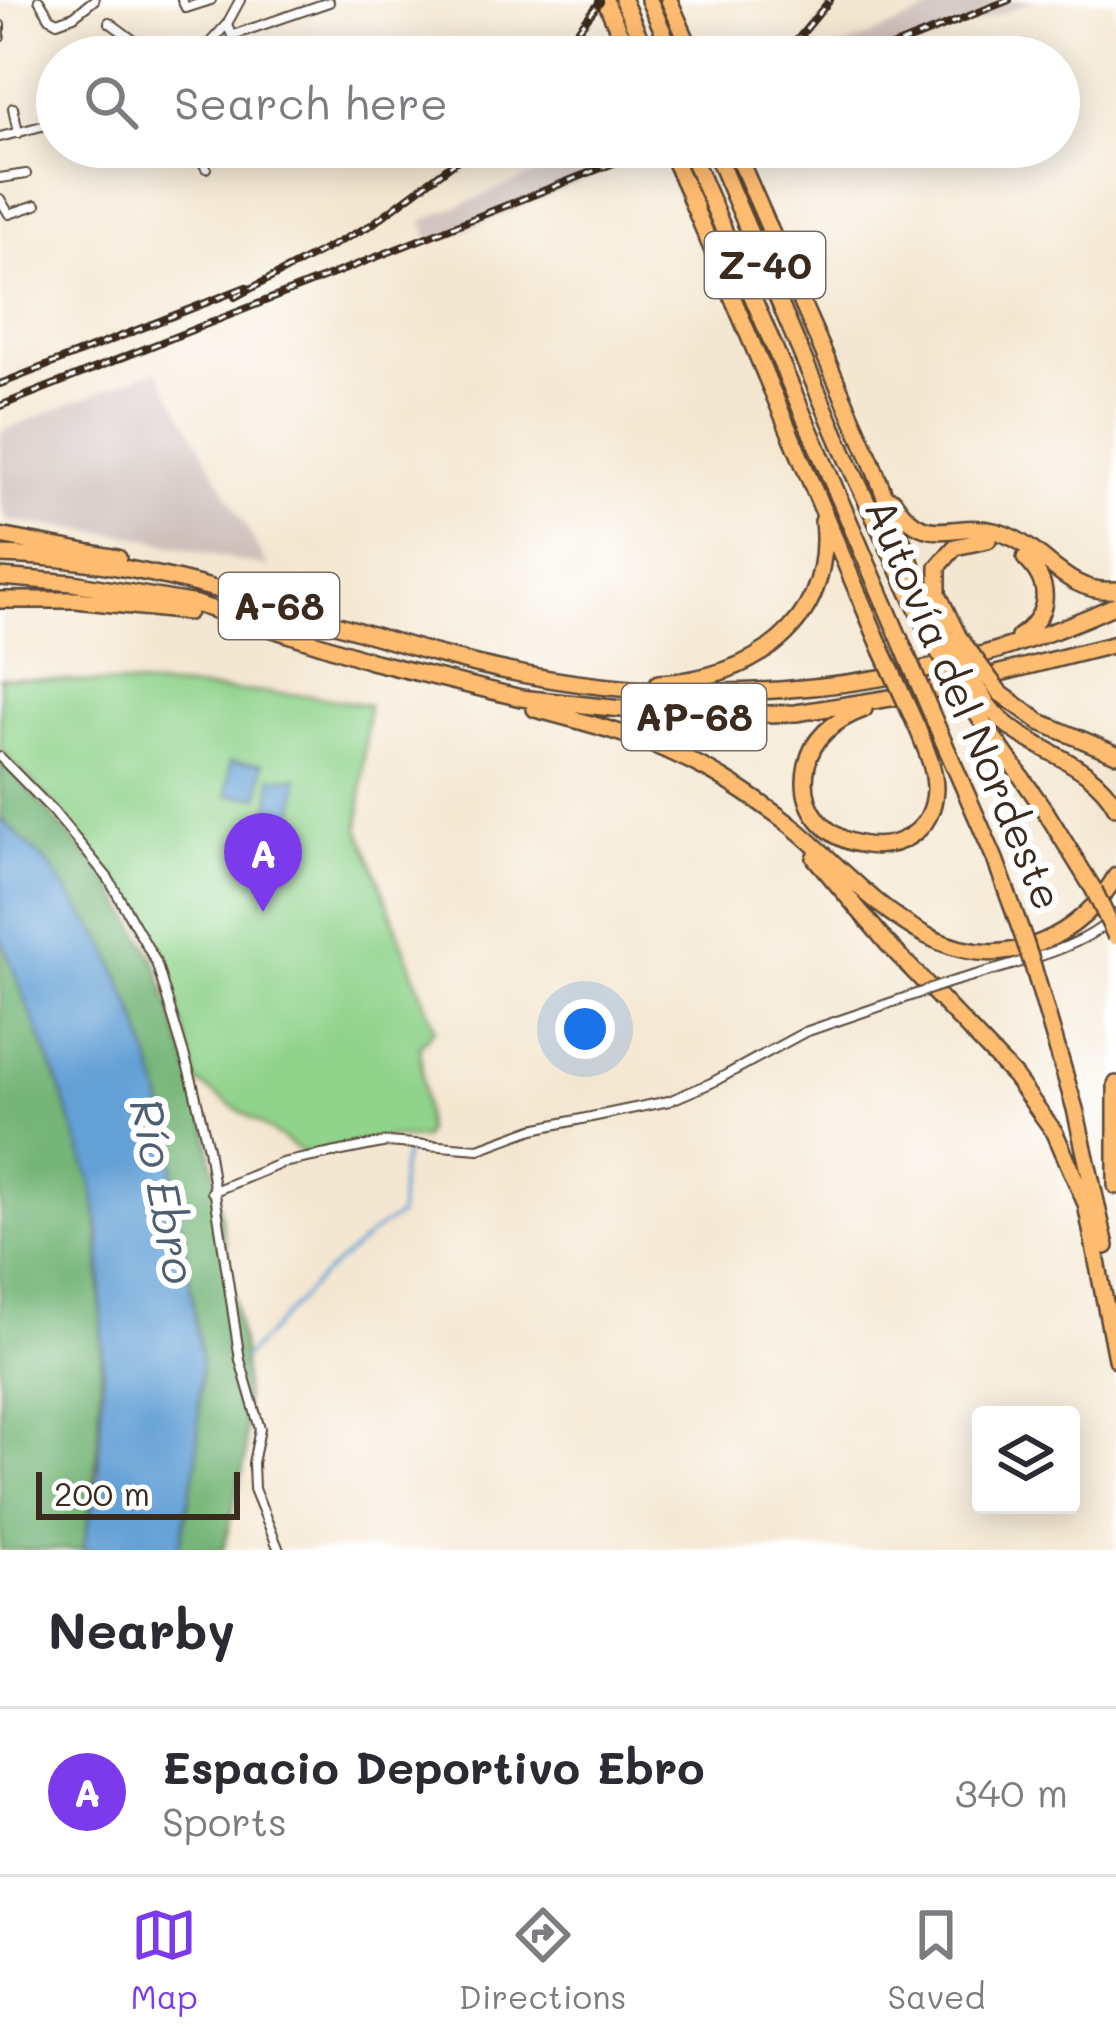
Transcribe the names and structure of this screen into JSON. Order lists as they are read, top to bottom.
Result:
{
  "streets": {
    "highway": [
      "Z-40",
      "A-68",
      "Autovía del Nordeste",
      "AP-68"
    ]
  },
  "crossings": [
    ["A-68", "AP-68"]
  ],
  "water": ["Río Ebro"],
  "scale_bar": "200 m",
  "page": {
    "search": "Search here",
    "pins": "A",
    "scale": "200 m",
    "heading": "Nearby",
    "list": [
      {
        "mark": "A",
        "name": "Espacio Deportivo Ebro",
        "note": "Sports",
        "value": "340 m"
      }
    ],
    "nav": ["Map", "Directions", "Saved"]
  }
}
